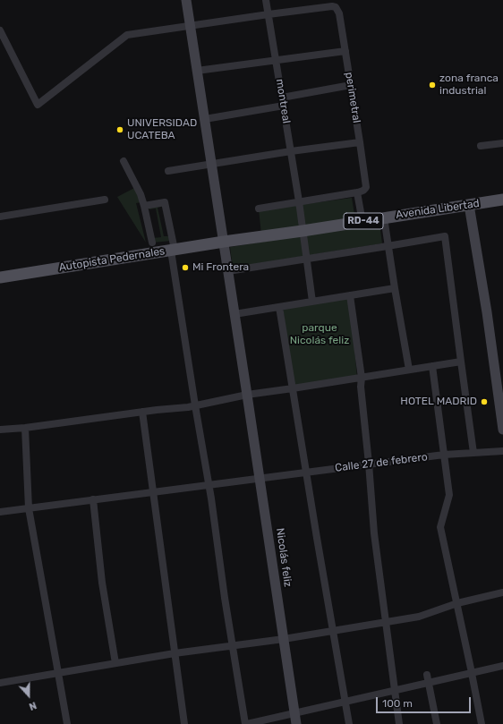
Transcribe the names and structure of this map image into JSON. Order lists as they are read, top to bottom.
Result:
{
  "streets": {
    "main road": [
      "Avenida Libertad",
      "RD-44",
      "Autopista Pedernales",
      "Nicolás feliz"
    ],
    "street": ["perimetral", "montreal", "Calle 27 de febrero"]
  },
  "crossings": [
    ["perimetral", "montreal"],
    ["montreal", "Avenida Libertad"],
    ["Avenida Libertad", "Autopista Pedernales"],
    ["Avenida Libertad", "Nicolás feliz"],
    ["Autopista Pedernales", "Nicolás feliz"],
    ["Calle 27 de febrero", "Nicolás feliz"]
  ],
  "parks": ["parque Nicolás feliz"],
  "places": [
    "zona franca industrial",
    "UNIVERSIDAD UCATEBA",
    "Mi Frontera",
    "HOTEL MADRID"
  ],
  "scale_bar": "100 m",
  "north": "bottom"
}
